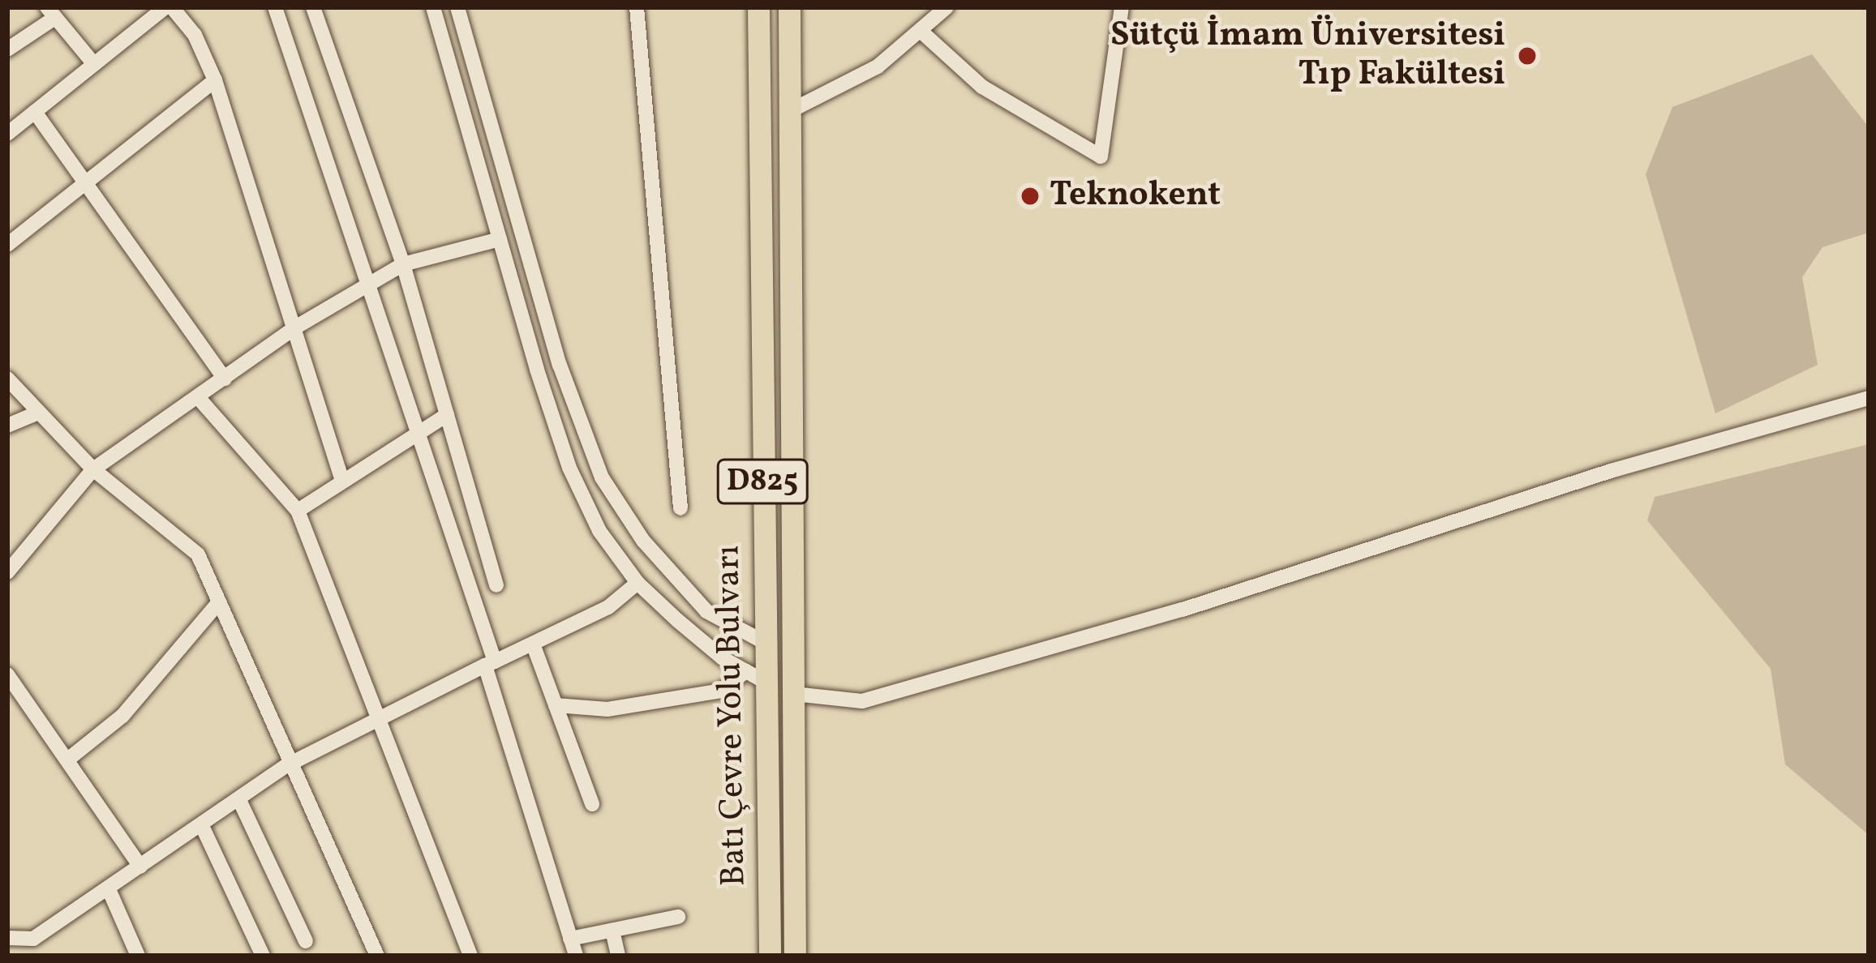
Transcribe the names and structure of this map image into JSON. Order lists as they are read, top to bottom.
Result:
{
  "streets": {
    "highway": ["D825", "Batı Çevre Yolu Bulvarı"]
  },
  "places": ["Sütçü İmam Üniversitesi Tıp Fakültesi", "Teknokent"]
}
